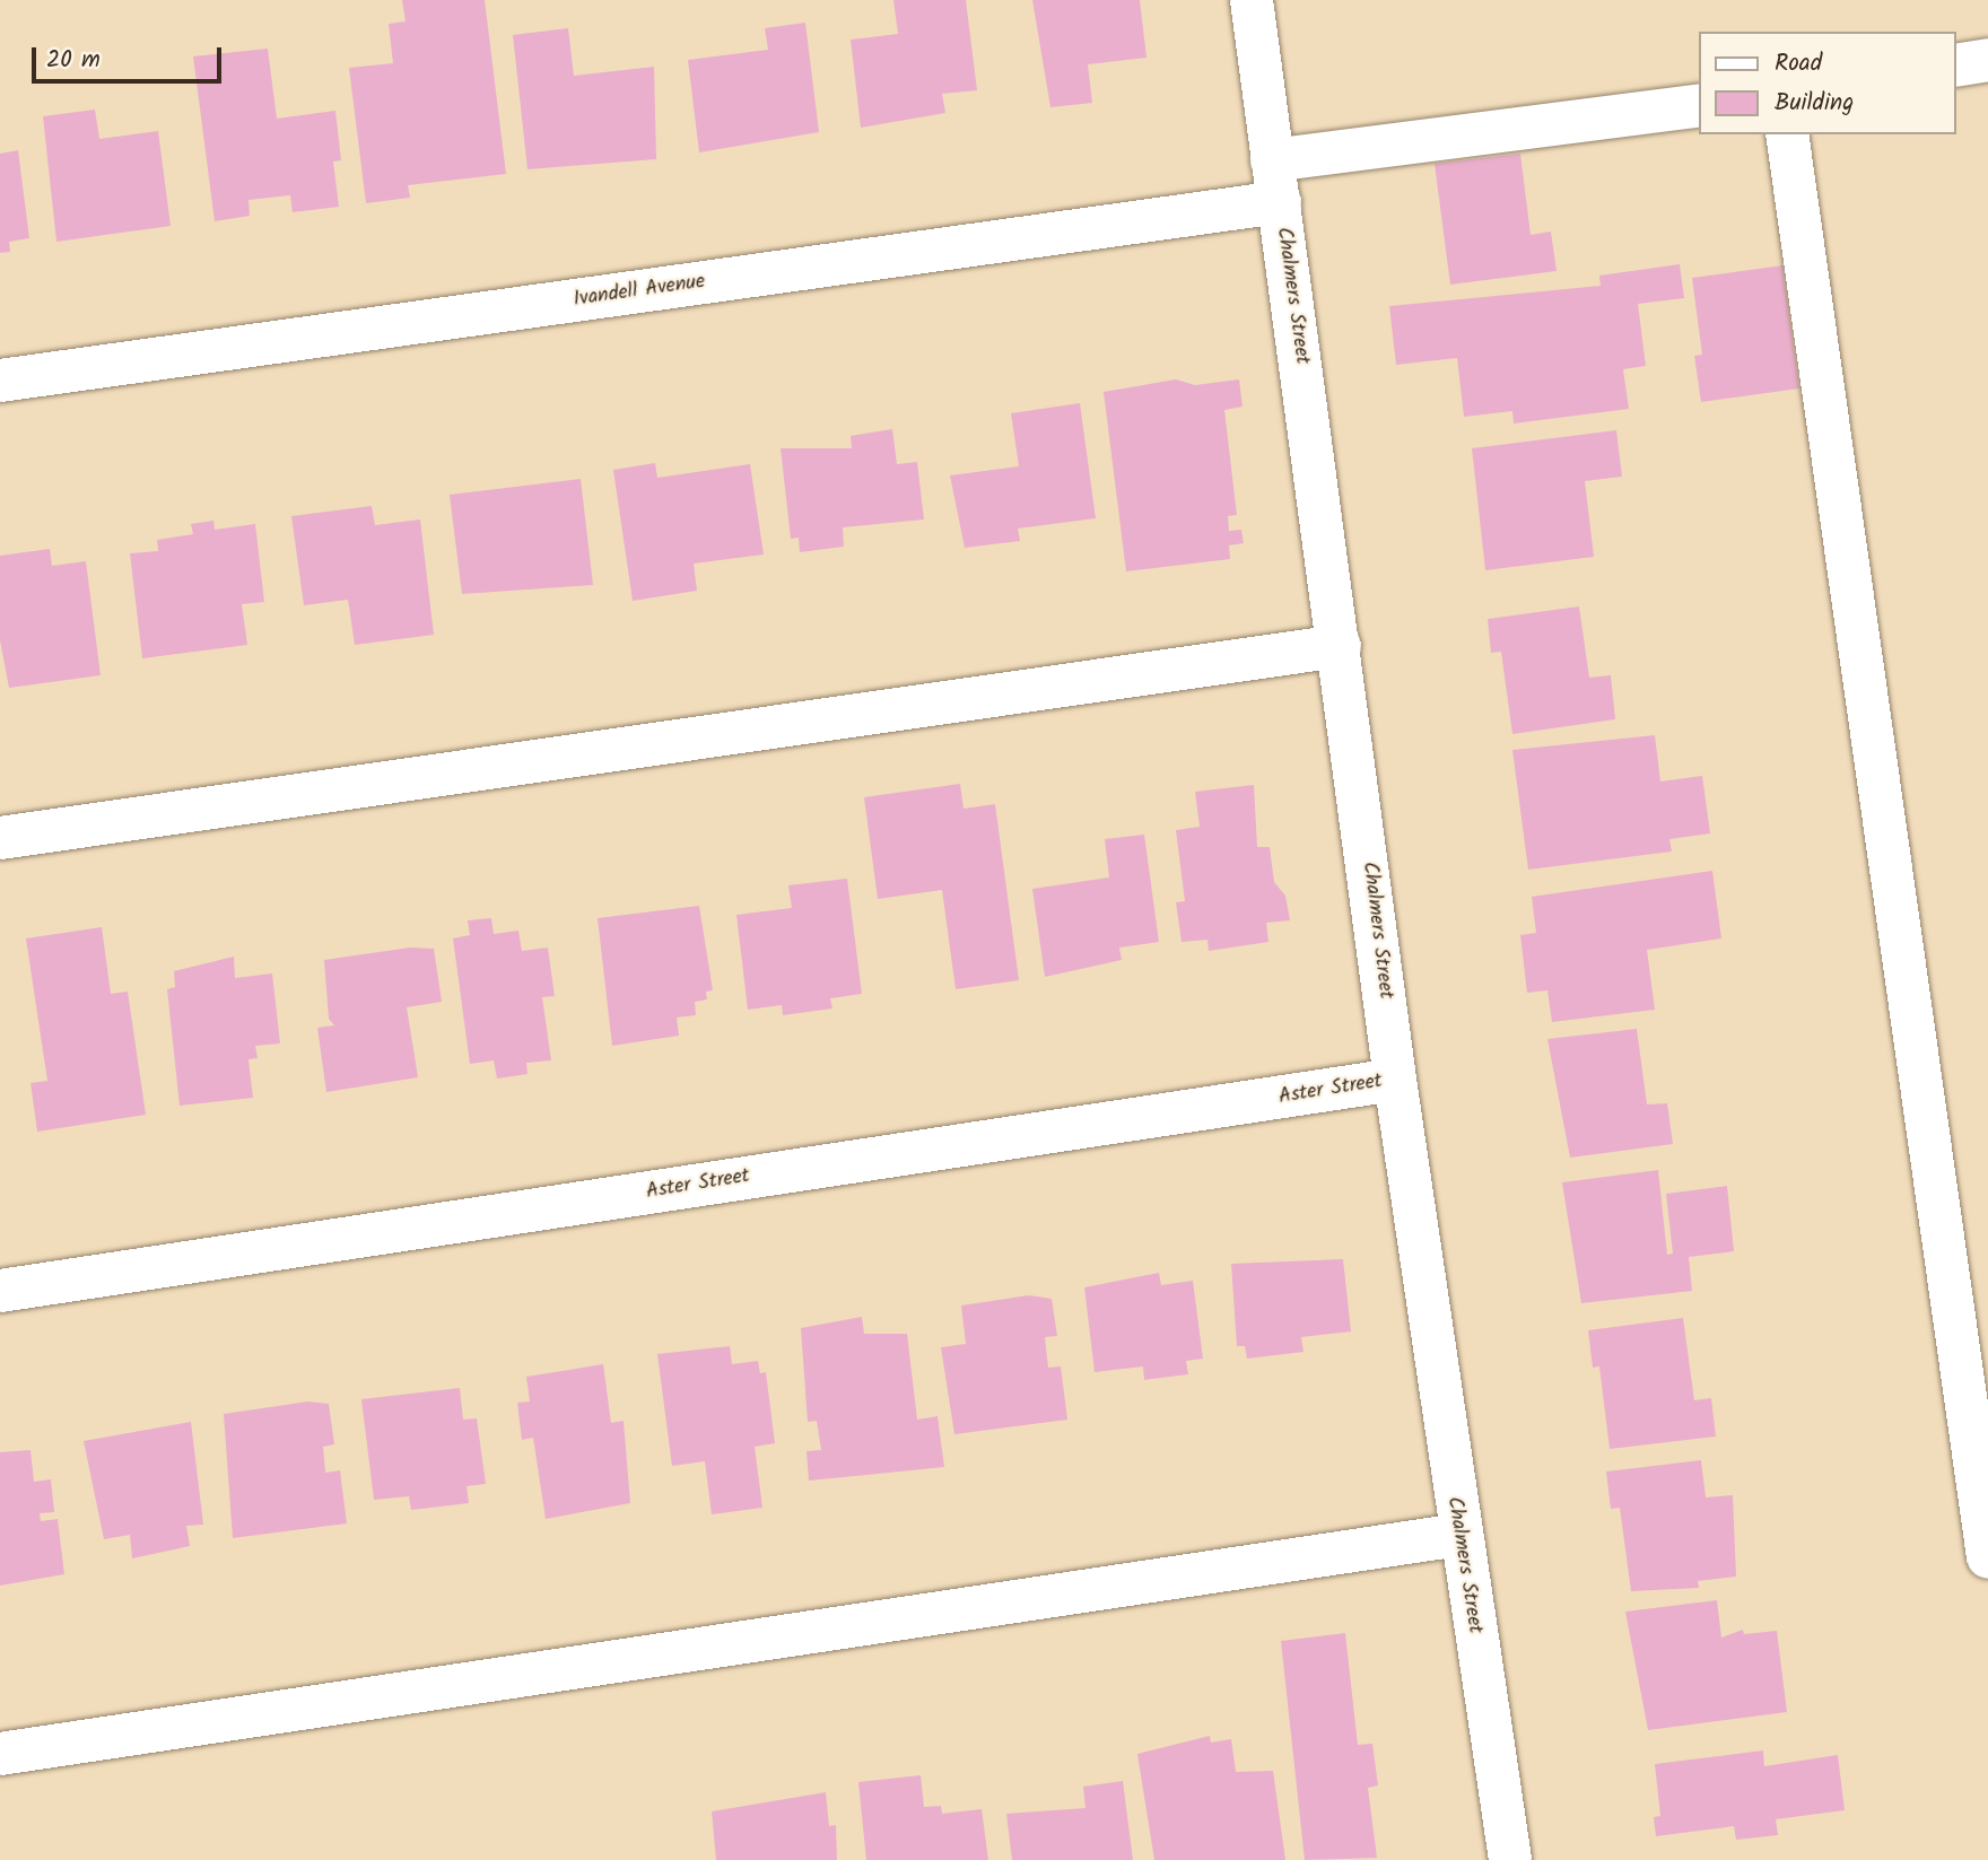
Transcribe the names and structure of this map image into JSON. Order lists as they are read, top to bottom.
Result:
{
  "streets": {
    "street": ["Ivandell Avenue", "Chalmers Street", "Aster Street"]
  },
  "crossings": [
    ["Ivandell Avenue", "Chalmers Street"],
    ["Chalmers Street", "Aster Street"]
  ],
  "legend": ["Road", "Building"],
  "scale_bar": "20 m"
}
